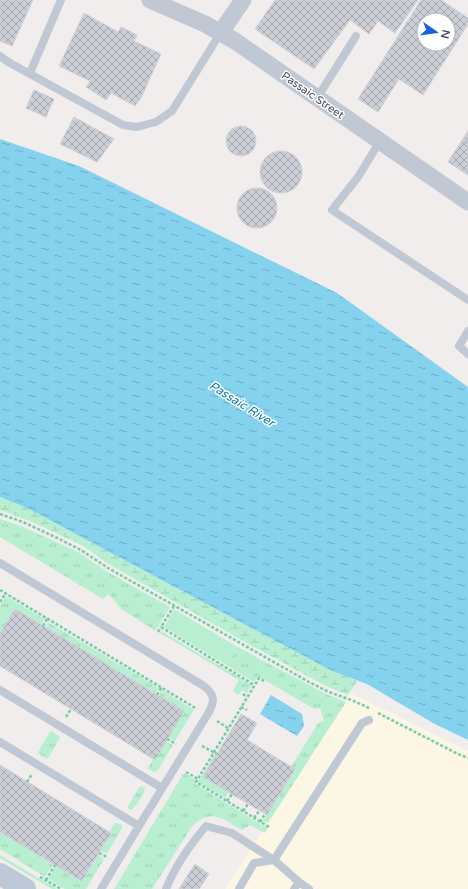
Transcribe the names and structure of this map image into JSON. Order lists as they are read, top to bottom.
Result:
{
  "streets": {
    "street": ["Passaic Street"]
  },
  "water": ["Passaic River"],
  "north": "right"
}
